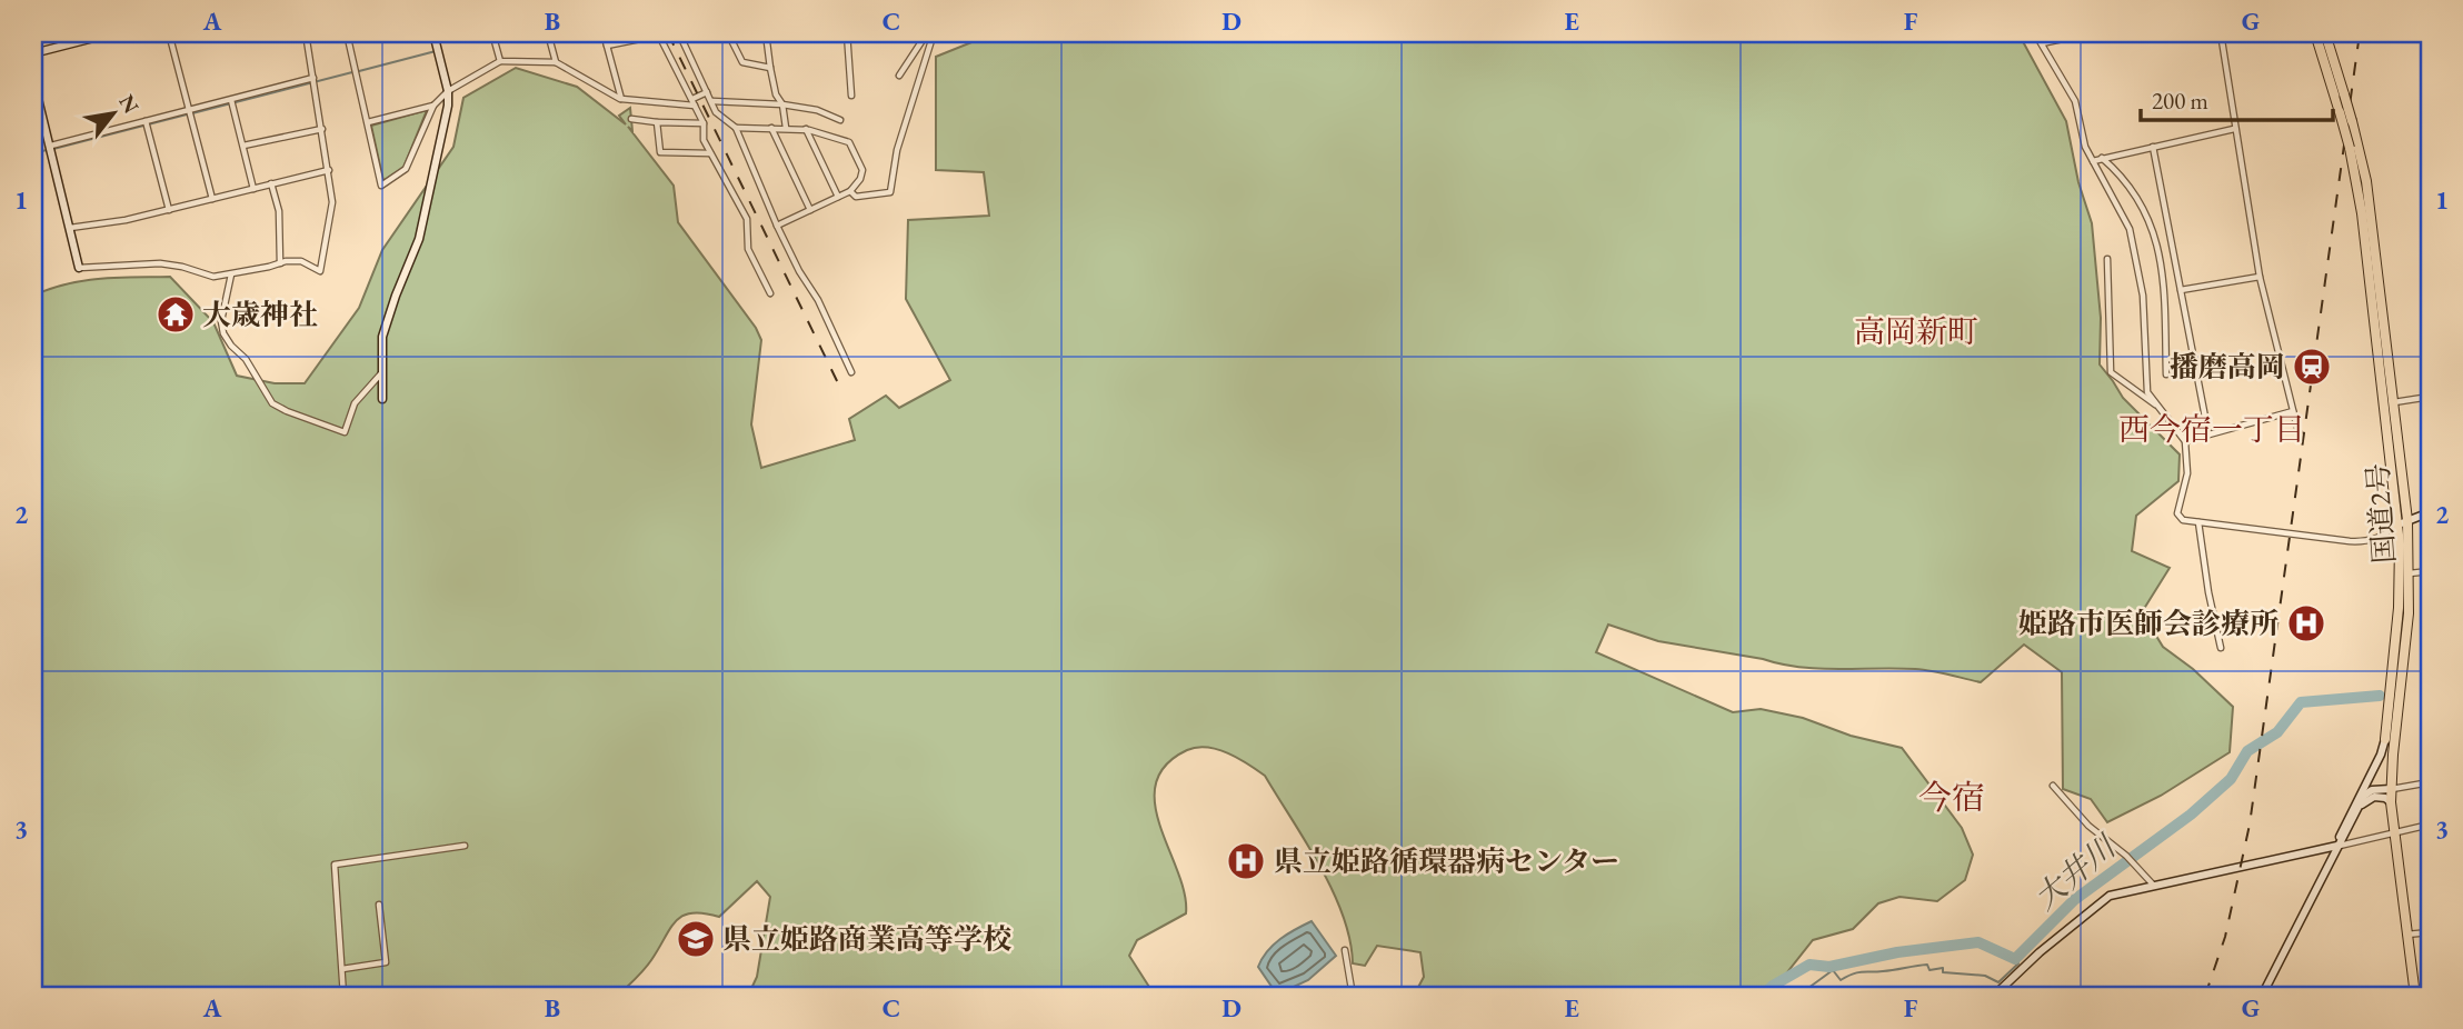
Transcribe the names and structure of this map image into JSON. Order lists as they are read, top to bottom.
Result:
{
  "streets": {
    "highway": ["国道2号"]
  },
  "districts": ["高岡新町", "西今宿一丁目", "今宿"],
  "water": ["大井川"],
  "places": {
    "temple": ["大歳神社"],
    "station": ["播磨高岡"],
    "hospital": ["姫路市医師会診療所", "県立姫路循環器病センター"],
    "school or university": ["県立姫路商業高等学校"]
  },
  "scale_bar": "200 m",
  "north": "top right",
  "grid": {
    "columns": [
      "A",
      "B",
      "C",
      "D",
      "E",
      "F",
      "G"
    ],
    "rows": ["1", "2", "3"]
  }
}
